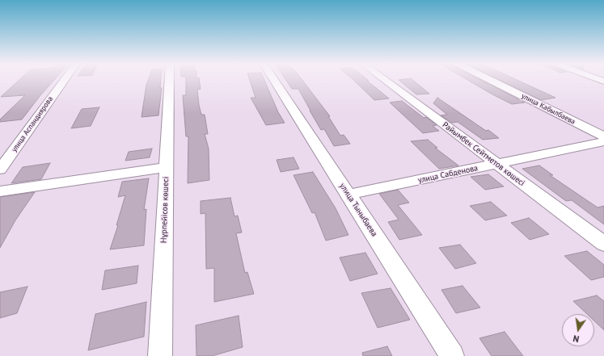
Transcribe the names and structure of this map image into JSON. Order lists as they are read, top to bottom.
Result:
{
  "streets": {
    "street": [
      "улица Кабылбаева",
      "улица Аспандиярова",
      "Райымбек Сейтметов көшесі",
      "улица Сабденова",
      "Нұрпейісов көшесі",
      "улица Тыныбаева"
    ]
  },
  "crossings": [
    ["Райымбек Сейтметов көшесі", "улица Сабденова"],
    ["улица Сабденова", "улица Тыныбаева"]
  ],
  "north": "bottom"
}
